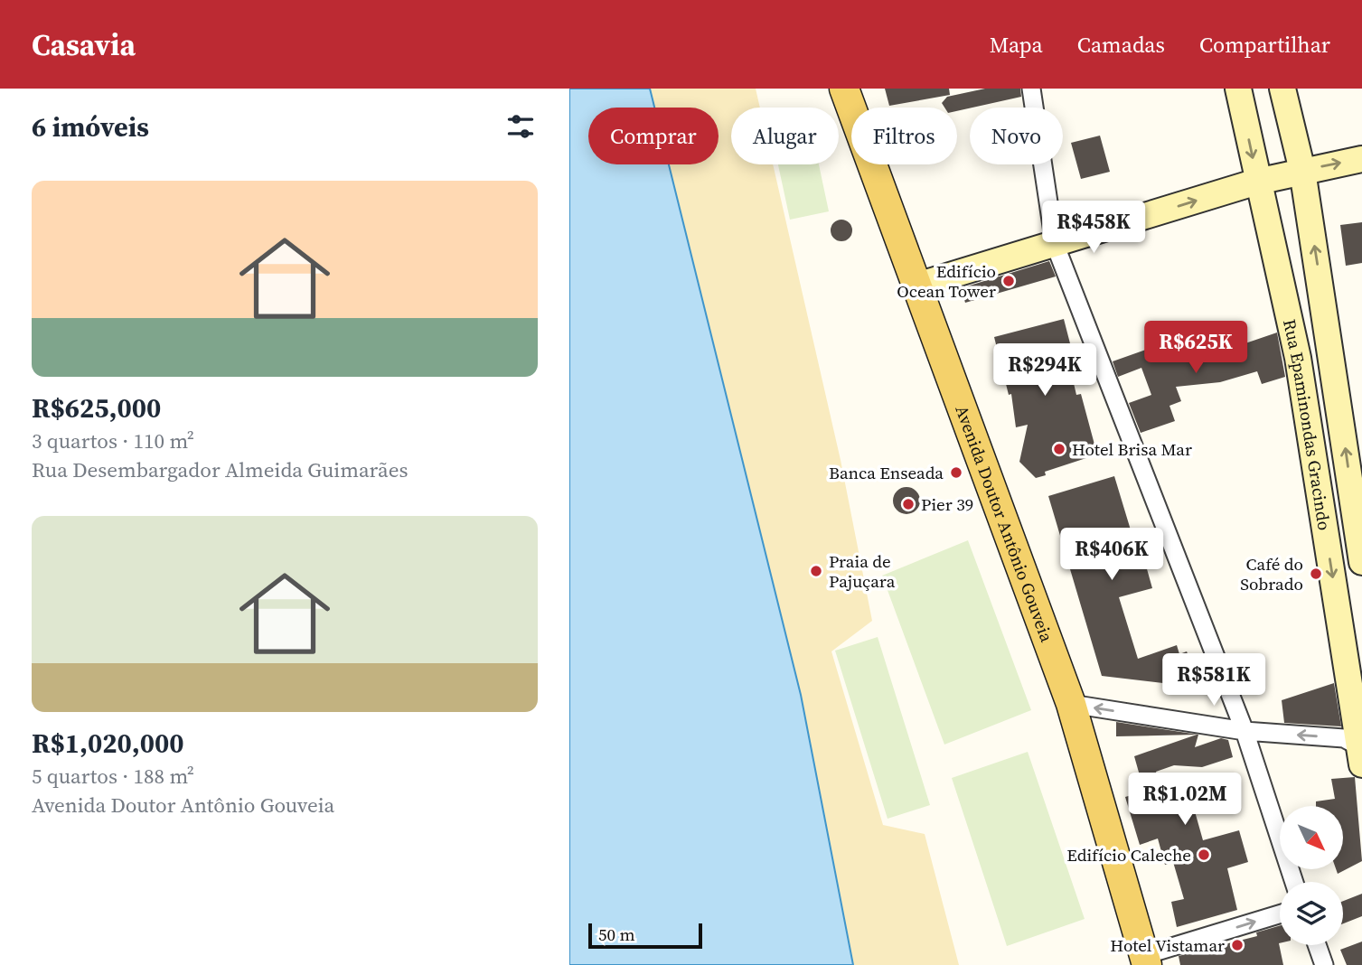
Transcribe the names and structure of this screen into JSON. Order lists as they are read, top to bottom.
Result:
{
  "streets": {
    "main road": ["Avenida Doutor Antônio Gouveia"],
    "street": ["Rua Epaminondas Gracindo"]
  },
  "places": [
    "Edifício Ocean Tower",
    "Hotel Brisa Mar",
    "Banca Enseada",
    "Pier 39",
    "Praia de Pajuçara",
    "Café do Sobrado",
    "Edifício Caleche",
    "Hotel Vistamar"
  ],
  "scale_bar": "50 m",
  "north": "bottom right",
  "page": {
    "header": "Casavia",
    "nav": ["Mapa", "Camadas", "Compartilhar"],
    "heading": "6 imóveis",
    "chip": [
      "Comprar",
      "Alugar",
      "Filtros",
      "Novo"
    ],
    "list": [
      {
        "name": "R$625,000",
        "note": "3 quartos · 110 m² · Rua Desembargador Almeida Guimarães"
      },
      {
        "name": "R$1,020,000",
        "note": "5 quartos · 188 m² · Avenida Doutor Antônio Gouveia"
      }
    ],
    "price": [
      "R$458K",
      "R$625K",
      "R$294K",
      "R$406K",
      "R$581K",
      "R$1.02M"
    ],
    "scale": "50 m"
  }
}
